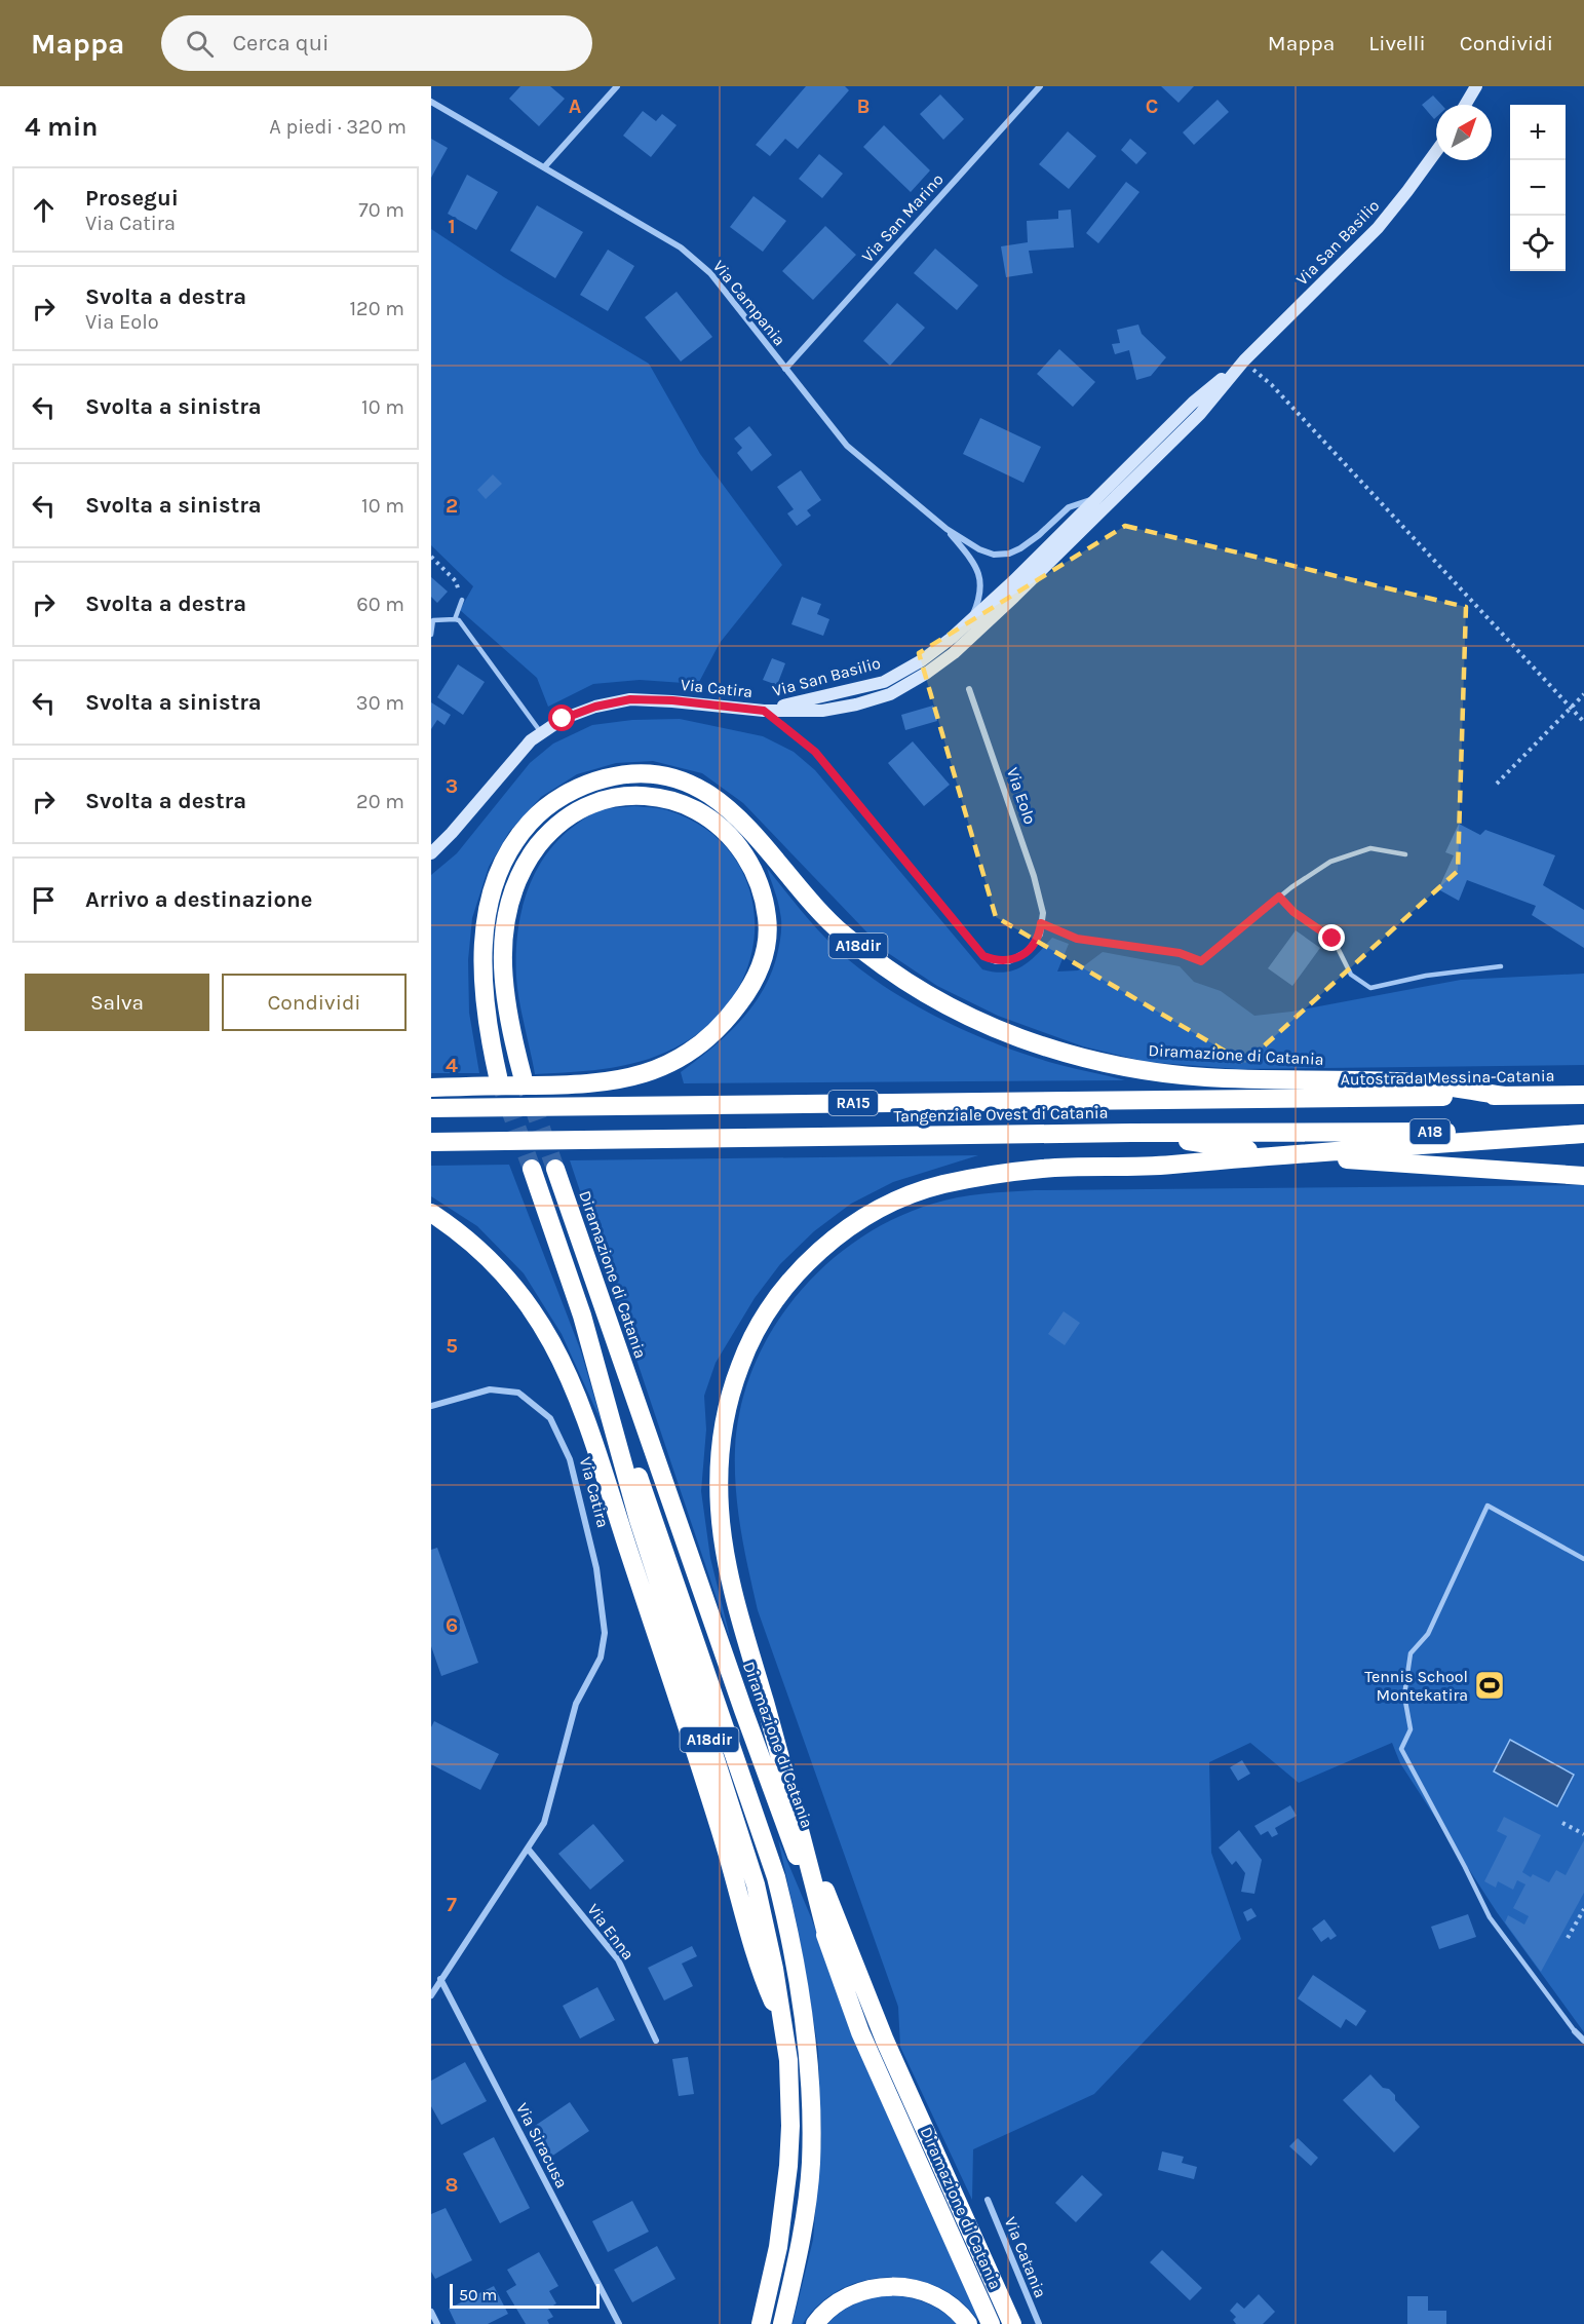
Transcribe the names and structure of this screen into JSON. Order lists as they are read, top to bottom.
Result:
{
  "streets": {
    "highway": [
      "A18dir",
      "Diramazione di Catania",
      "Autostrada Messina-Catania",
      "RA15",
      "Tangenziale Ovest di Catania",
      "A18"
    ],
    "street": [
      "Via San Marino",
      "Via San Basilio",
      "Via Campania",
      "Via Catira",
      "Via Eolo",
      "Via Enna",
      "Via Siracusa",
      "Via Catania"
    ]
  },
  "crossings": [
    ["Via San Marino", "Via Campania"],
    ["Via San Basilio", "Via Catira"],
    ["Via Catira", "Via Enna"],
    ["Diramazione di Catania", "Autostrada Messina-Catania"],
    ["Autostrada Messina-Catania", "Tangenziale Ovest di Catania"],
    ["Tangenziale Ovest di Catania", "A18"]
  ],
  "places": {
    "sports": ["Tennis School Montekatira"]
  },
  "scale_bar": "50 m",
  "north": "top right",
  "page": {
    "header": "Mappa",
    "search": "Cerca qui",
    "nav": ["Mappa", "Livelli", "Condividi"],
    "heading": ["4 min", "A piedi · 320 m"],
    "map_buttons": ["+", "−"],
    "list": [
      ["Prosegui", "Via Catira", "70 m"],
      ["Svolta a destra", "Via Eolo", "120 m"],
      ["Svolta a sinistra", "10 m"],
      ["Svolta a sinistra", "10 m"],
      ["Svolta a destra", "60 m"],
      ["Svolta a sinistra", "30 m"],
      ["Svolta a destra", "20 m"],
      "Arrivo a destinazione"
    ],
    "buttons": ["Salva", "Condividi"],
    "scale": "50 m"
  },
  "grid": {
    "columns": ["A", "B", "C"],
    "rows": [
      "1",
      "2",
      "3",
      "4",
      "5",
      "6",
      "7",
      "8"
    ]
  }
}
